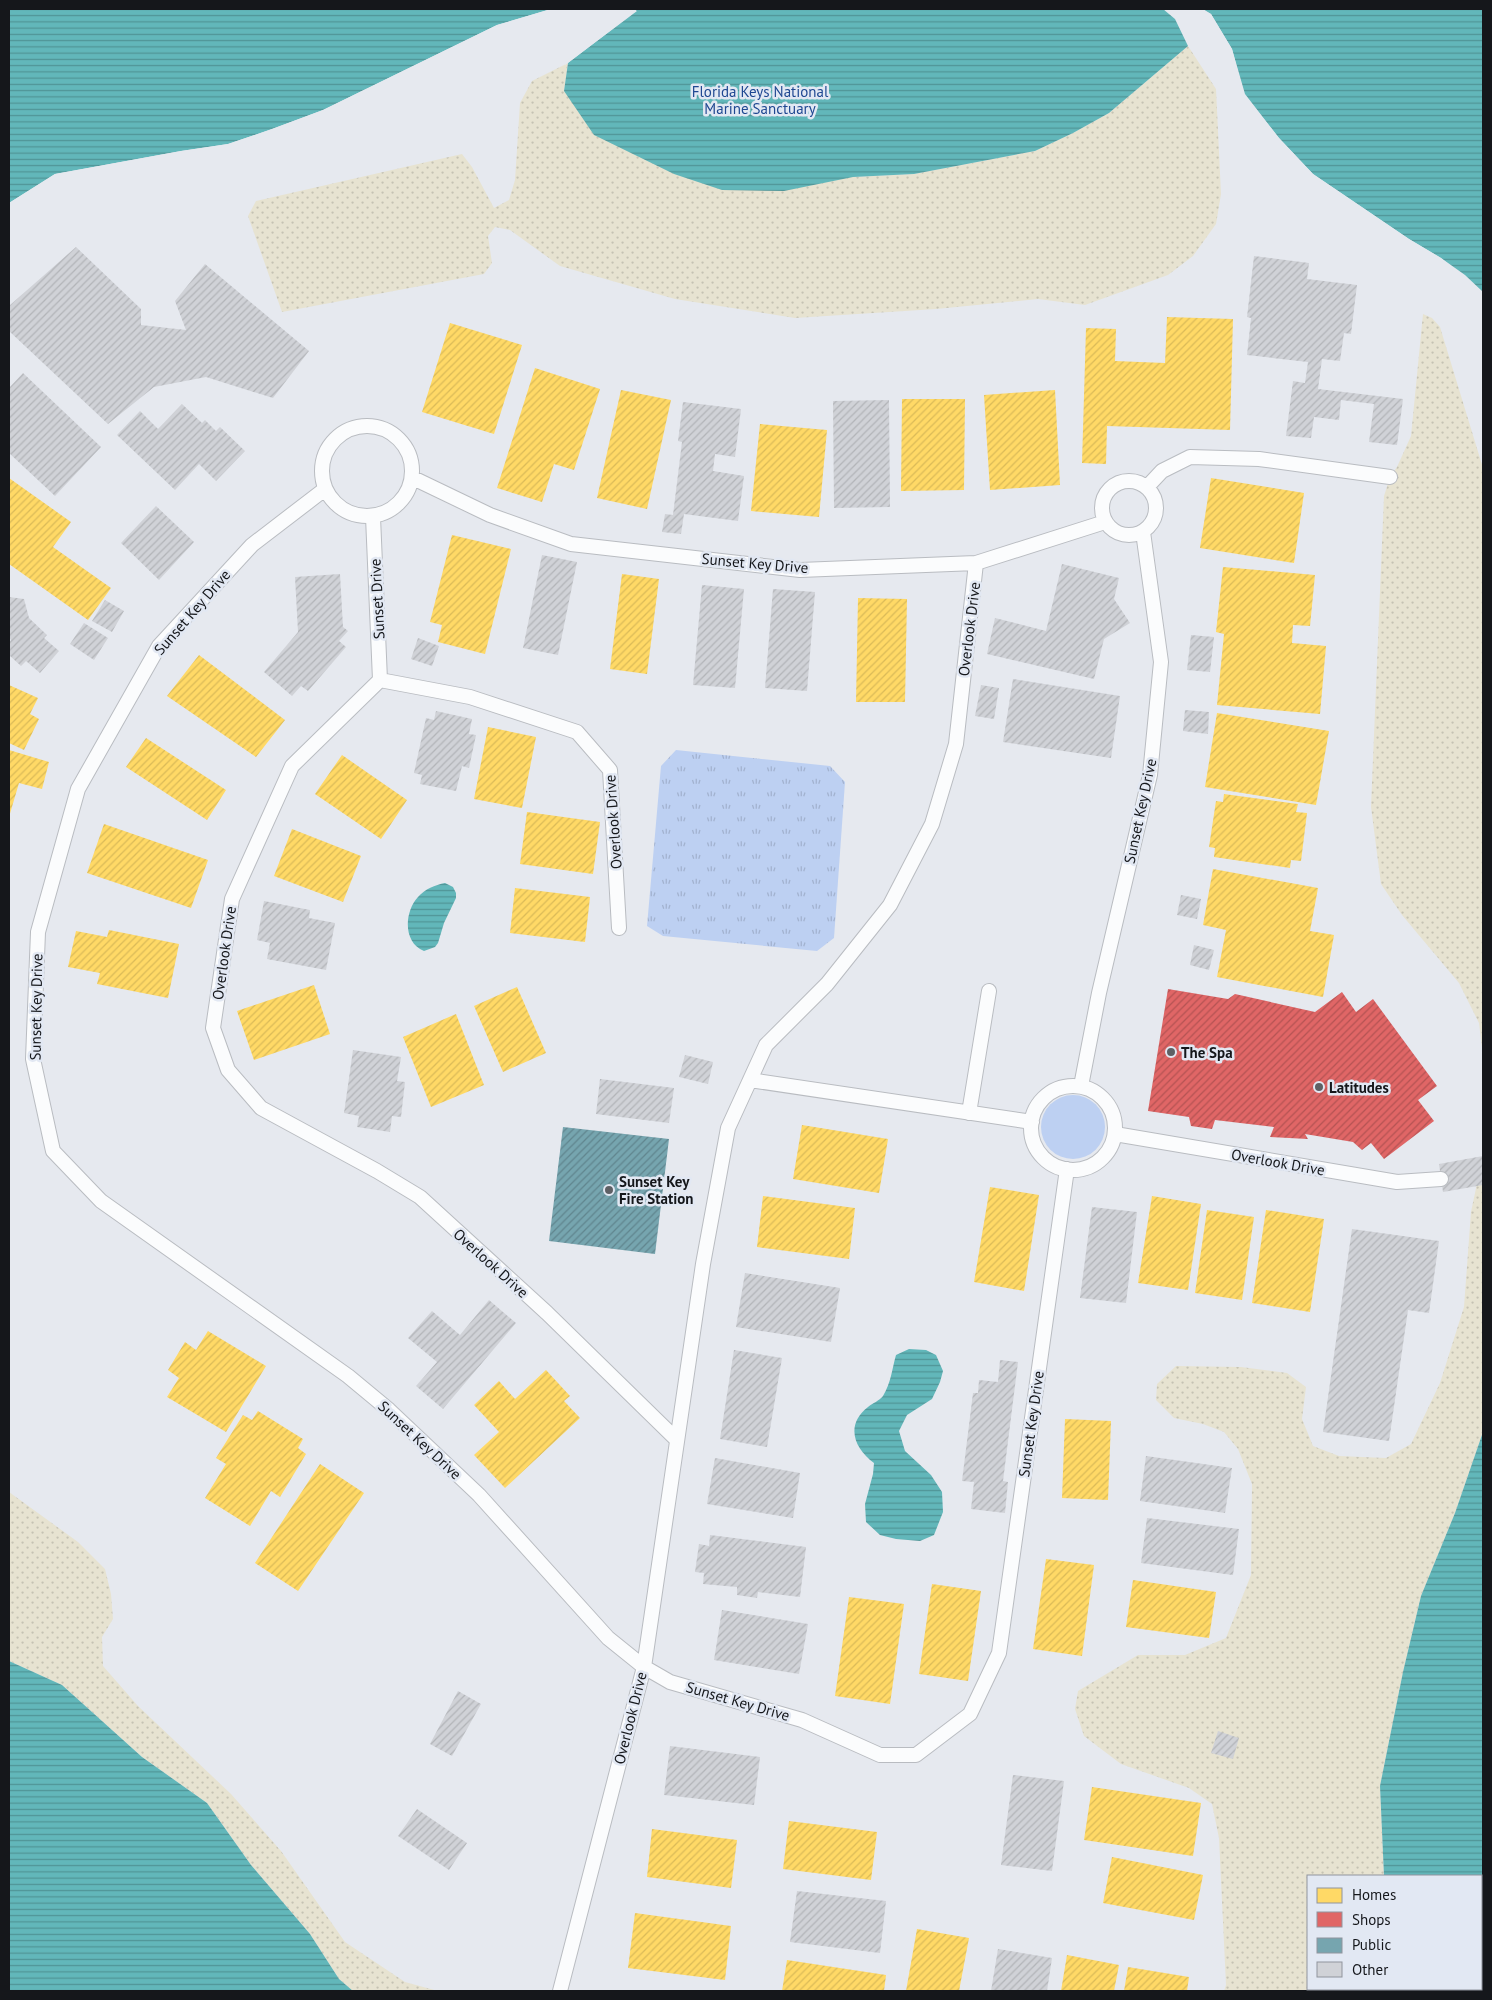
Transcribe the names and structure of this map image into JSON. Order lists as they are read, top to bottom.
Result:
{
  "streets": {
    "lane": ["Sunset Key Drive", "Sunset Drive", "Overlook Drive"]
  },
  "crossings": [
    ["Sunset Key Drive", "Sunset Drive"],
    ["Sunset Key Drive", "Overlook Drive"],
    ["Sunset Drive", "Overlook Drive"]
  ],
  "parks": ["Florida Keys National Marine Sanctuary"],
  "places": ["The Spa", "Latitudes", "Sunset Key Fire Station"],
  "legend": [
    "Homes",
    "Shops",
    "Public",
    "Other"
  ]
}
